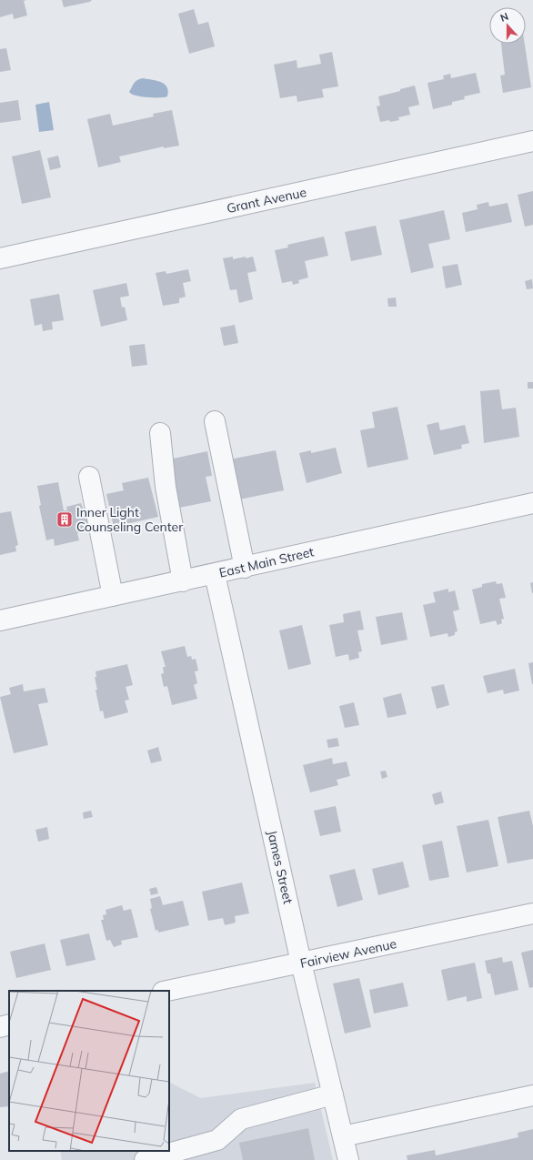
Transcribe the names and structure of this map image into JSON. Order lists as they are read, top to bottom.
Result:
{
  "streets": {
    "street": [
      "Grant Avenue",
      "East Main Street",
      "James Street",
      "Fairview Avenue"
    ]
  },
  "crossings": [
    ["East Main Street", "James Street"],
    ["James Street", "Fairview Avenue"]
  ],
  "places": {
    "building": ["Inner Light Counseling Center"]
  },
  "north": "top"
}
